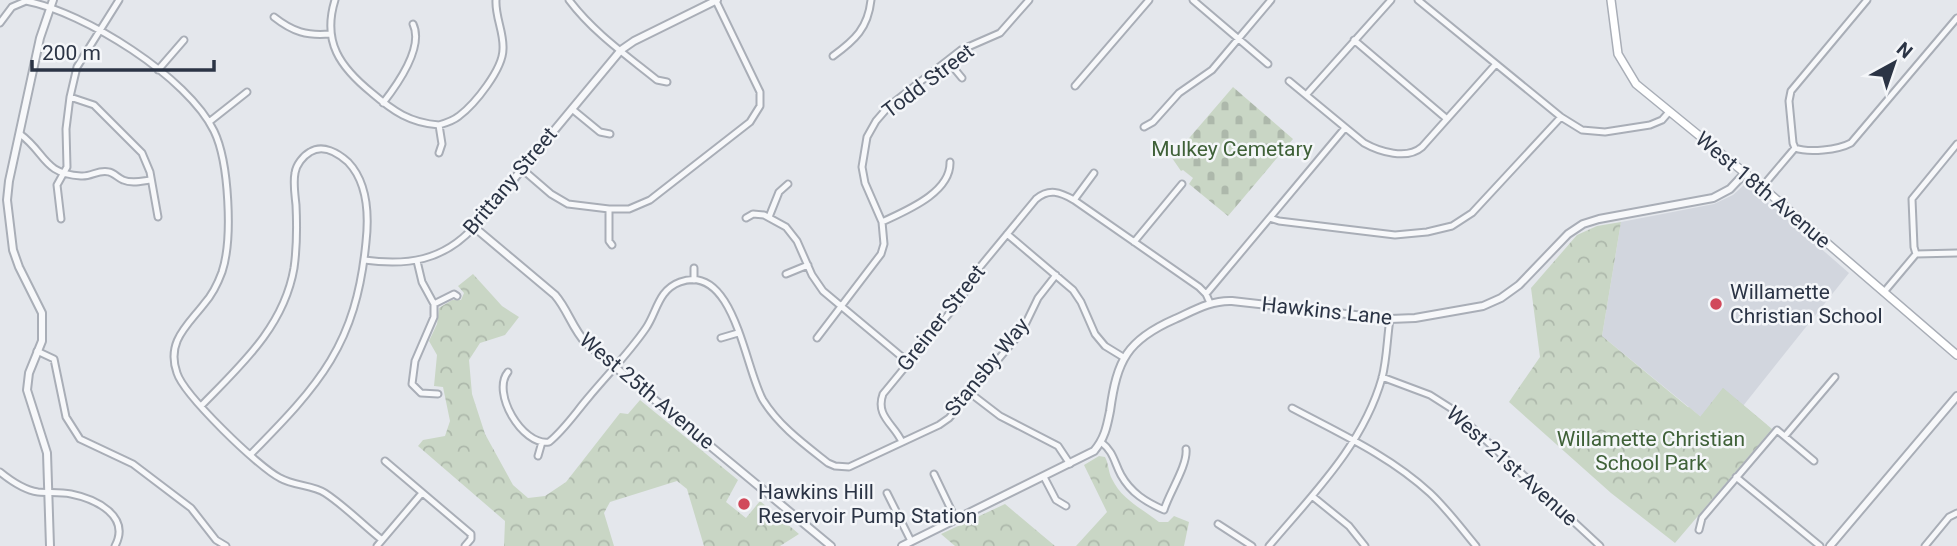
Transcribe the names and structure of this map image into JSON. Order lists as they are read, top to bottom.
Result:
{
  "streets": {
    "main road": ["West 18th Avenue"],
    "street": [
      "Todd Street",
      "Brittany Street",
      "Hawkins Lane",
      "Greiner Street",
      "Stansby Way",
      "West 25th Avenue",
      "West 21st Avenue"
    ]
  },
  "crossings": [
    ["Brittany Street", "West 25th Avenue"],
    ["West 18th Avenue", "Hawkins Lane"],
    ["Greiner Street", "Stansby Way"]
  ],
  "parks": ["Mulkey Cemetary", "Willamette Christian School Park"],
  "places": ["Willamette Christian School", "Hawkins Hill Reservoir Pump Station"],
  "scale_bar": "200 m",
  "north": "top right"
}
